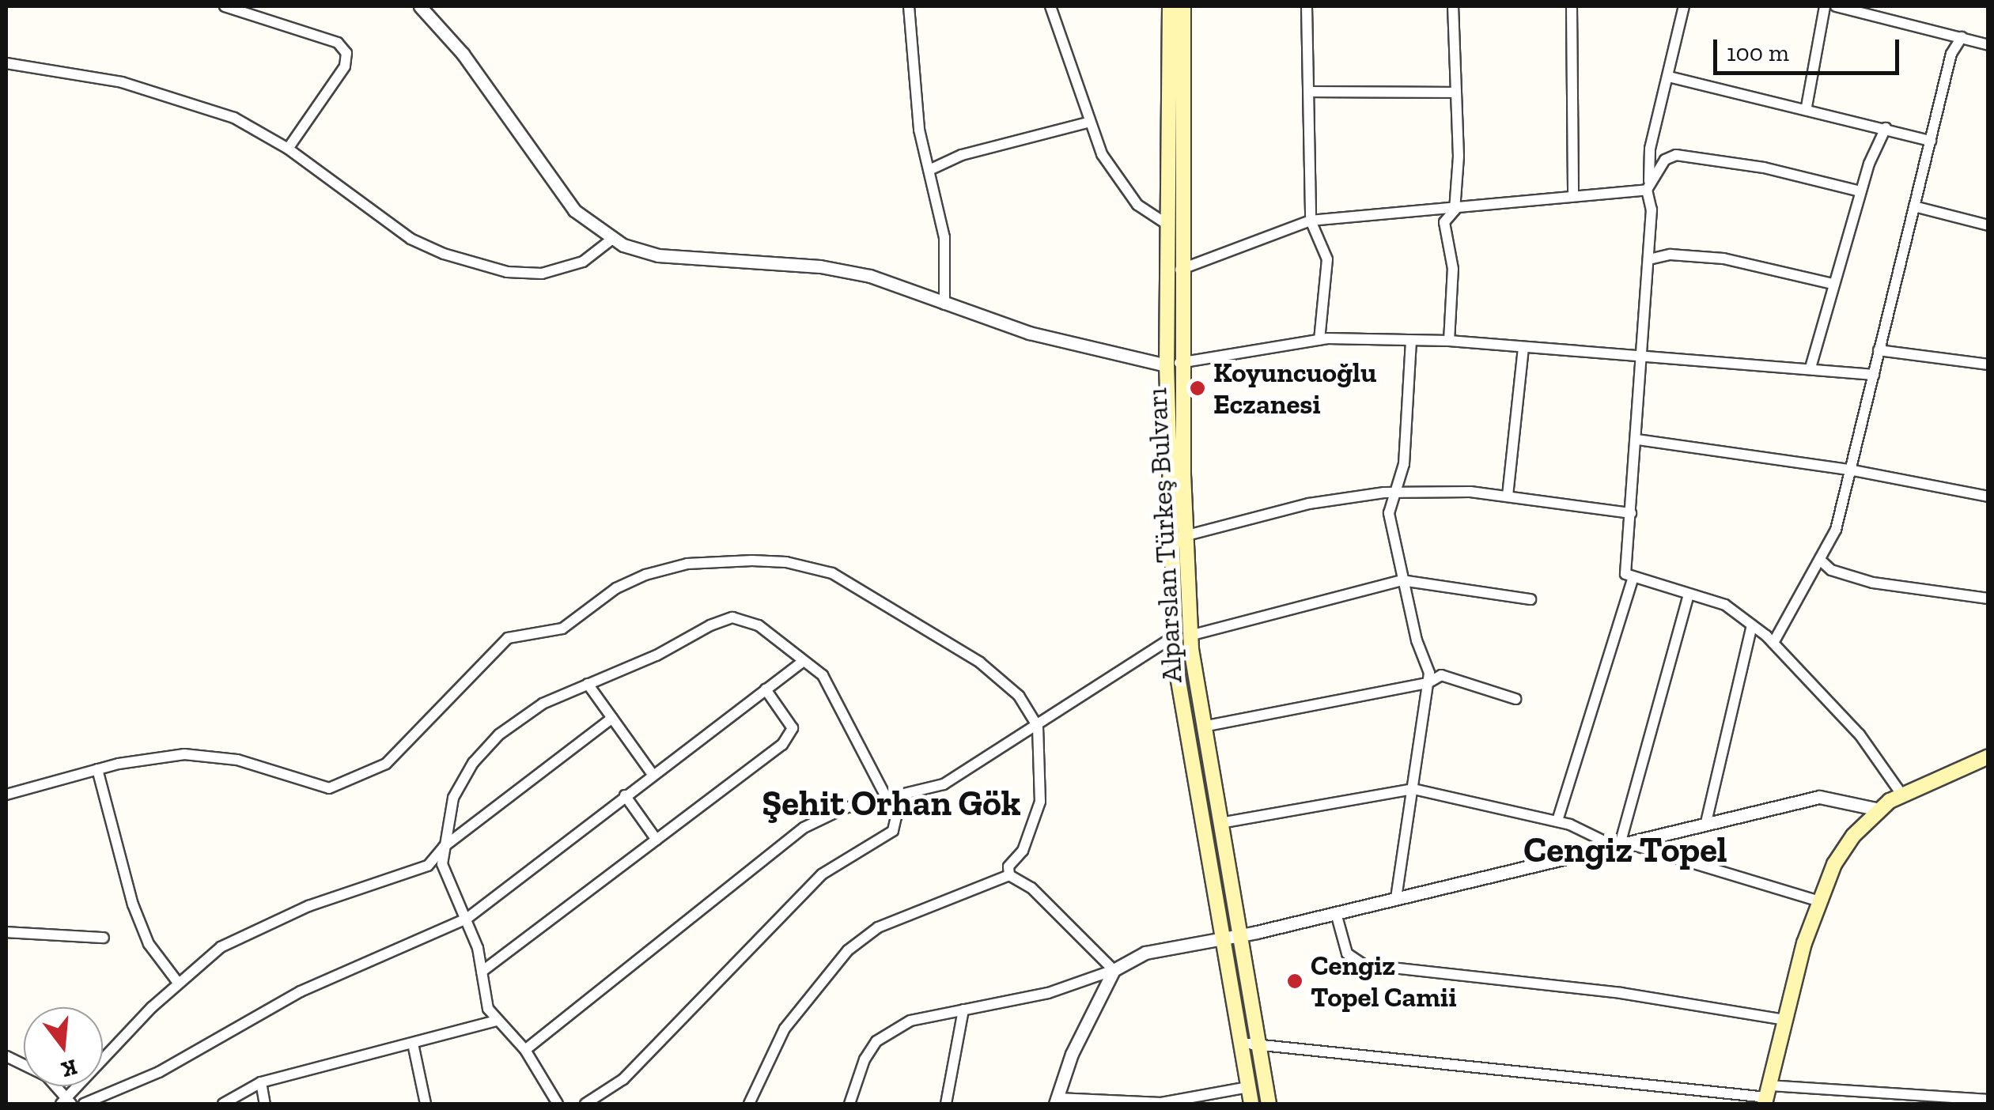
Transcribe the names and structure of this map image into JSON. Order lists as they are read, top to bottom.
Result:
{
  "streets": {
    "main road": ["Alparslan Türkeş Bulvarı"]
  },
  "districts": ["Şehit Orhan Gök", "Cengiz Topel"],
  "places": ["Koyuncuoğlu Eczanesi", "Cengiz Topel Camii"],
  "scale_bar": "100 m",
  "north": "bottom"
}
